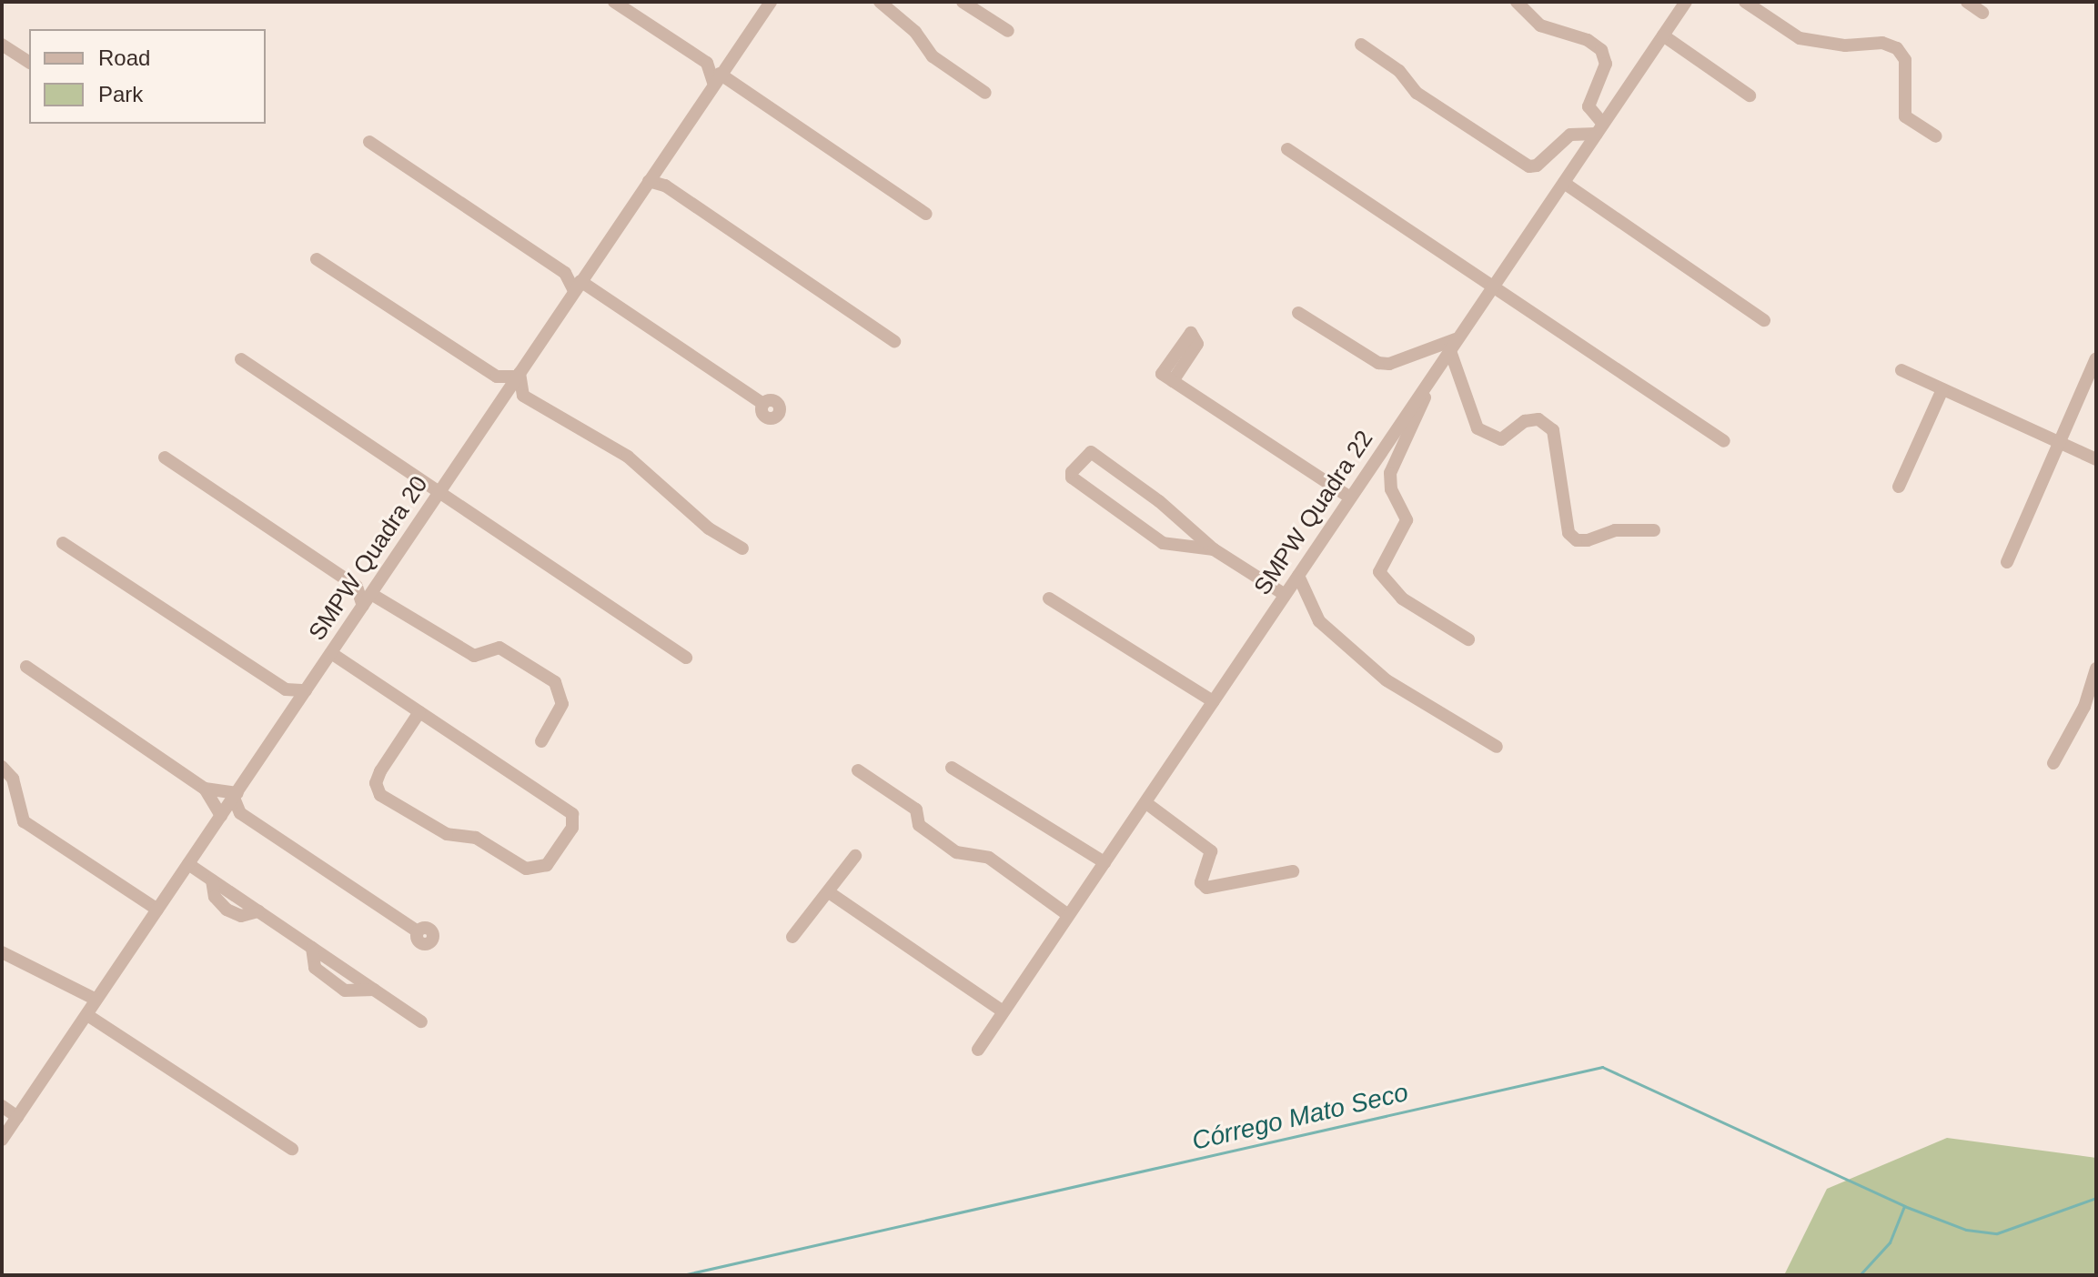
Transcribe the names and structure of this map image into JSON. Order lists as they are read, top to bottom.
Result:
{
  "streets": {
    "street": ["SMPW Quadra 22", "SMPW Quadra 20"]
  },
  "water": ["Córrego Mato Seco"],
  "legend": ["Road", "Park"]
}
